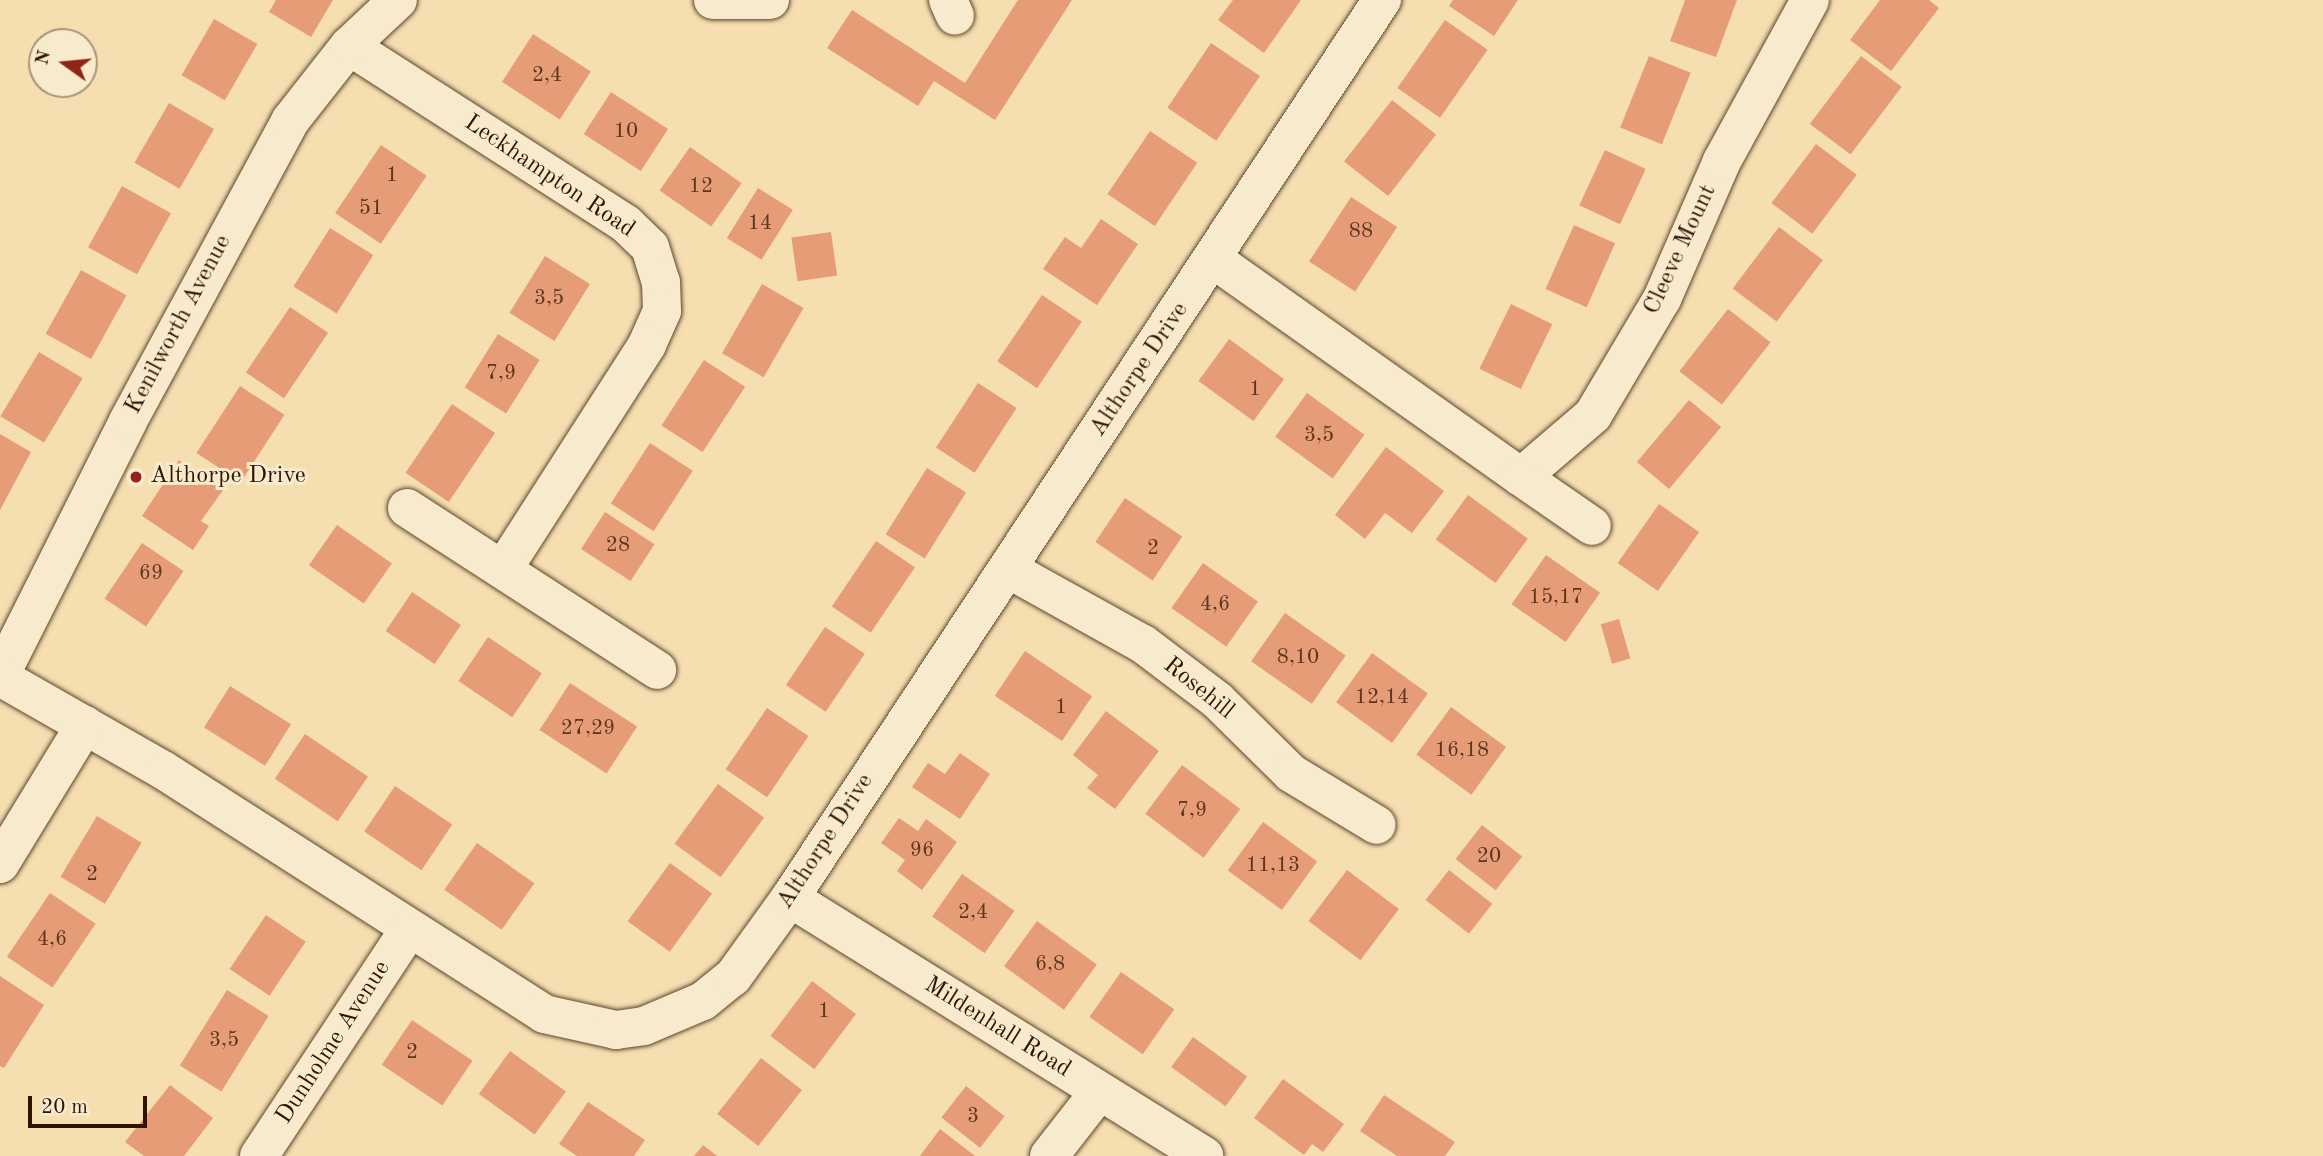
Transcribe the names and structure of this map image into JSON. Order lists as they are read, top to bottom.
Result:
{
  "streets": {
    "street": [
      "Leckhampton Road",
      "Cleeve Mount",
      "Kenilworth Avenue",
      "Althorpe Drive",
      "Rosehill",
      "Mildenhall Road",
      "Dunholme Avenue"
    ]
  },
  "crossings": [
    ["Leckhampton Road", "Kenilworth Avenue"],
    ["Kenilworth Avenue", "Althorpe Drive"],
    ["Althorpe Drive", "Rosehill"],
    ["Althorpe Drive", "Mildenhall Road"],
    ["Althorpe Drive", "Dunholme Avenue"]
  ],
  "places": ["Althorpe Drive"],
  "house_numbers": [
    "2,4",
    "10",
    "1",
    "12",
    "51",
    "14",
    "88",
    "3,5",
    "7,9",
    "1",
    "3,5",
    "28",
    "2",
    "69",
    "15,17",
    "4,6",
    "8,10",
    "12,14",
    "1",
    "27,29",
    "16,18",
    "7,9",
    "96",
    "20",
    "11,13",
    "2",
    "2,4",
    "4,6",
    "6,8",
    "1",
    "3,5",
    "2",
    "3"
  ],
  "scale_bar": "20 m",
  "north": "left"
}
